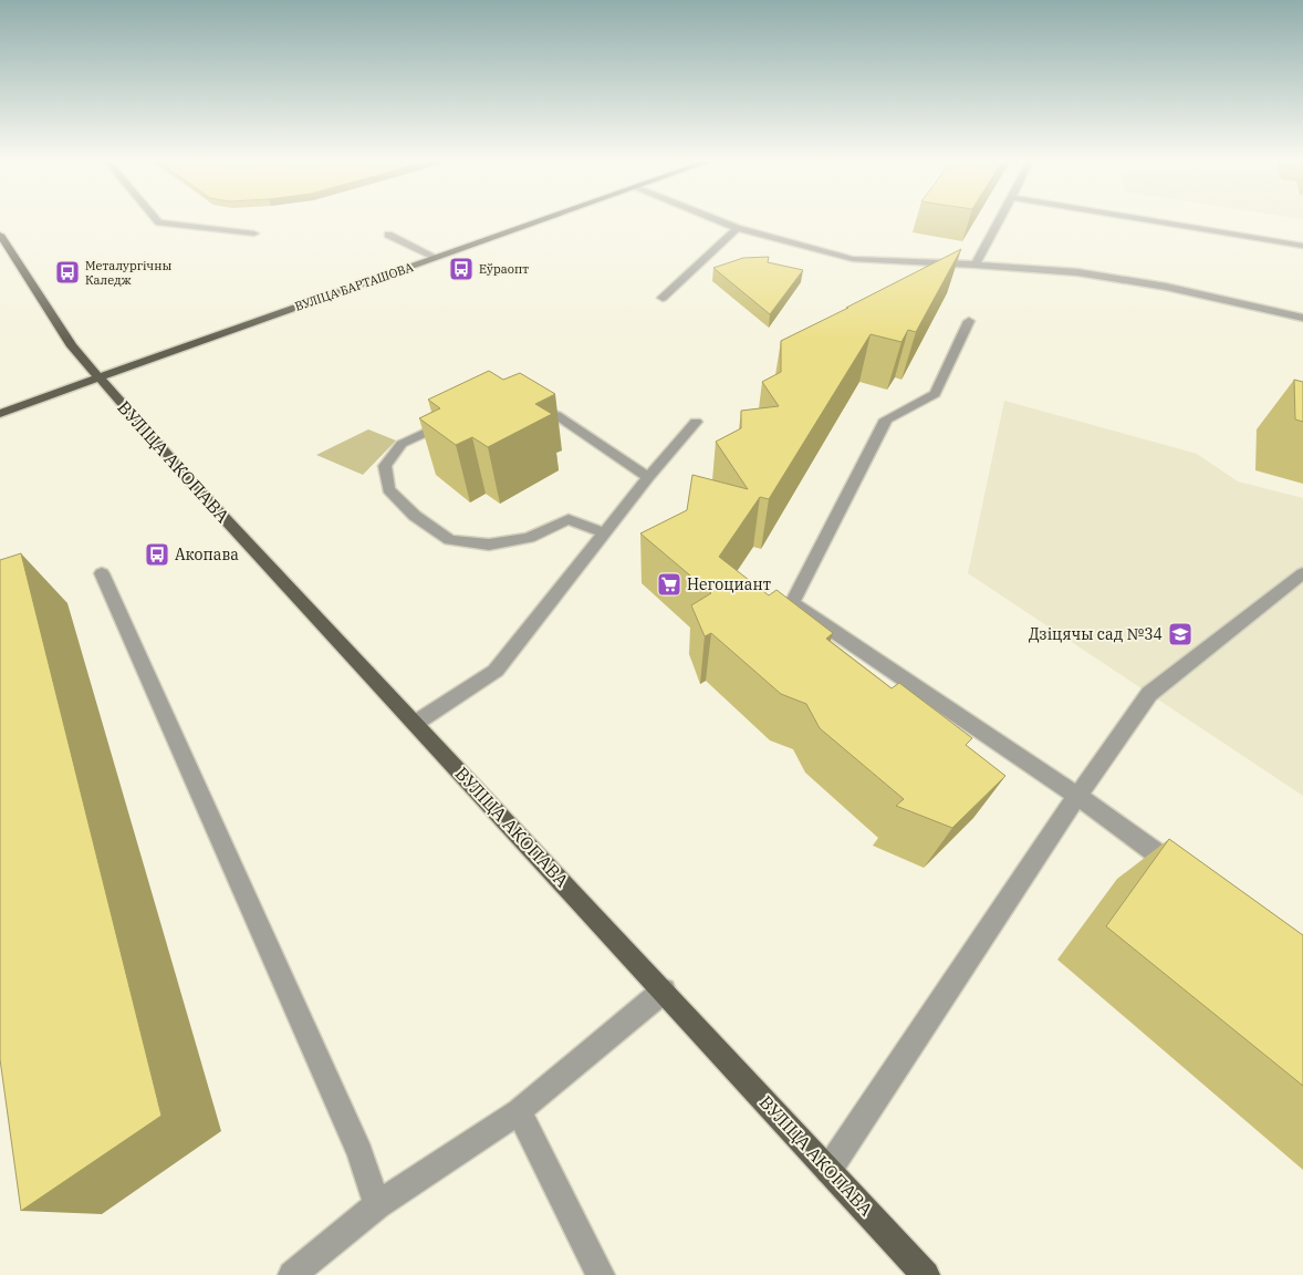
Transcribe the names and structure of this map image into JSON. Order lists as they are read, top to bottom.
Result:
{
  "streets": {
    "main road": ["ВУЛІЦА БАРТАШОВА", "ВУЛІЦА АКОПАВА"]
  },
  "crossings": [
    ["ВУЛІЦА БАРТАШОВА", "ВУЛІЦА АКОПАВА"]
  ],
  "places": {
    "bus stop": ["Еўраопт", "Металургічны Каледж", "Акопава"],
    "supermarket": ["Негоциант"],
    "school or university": ["Дзіцячы сад №34"]
  }
}
